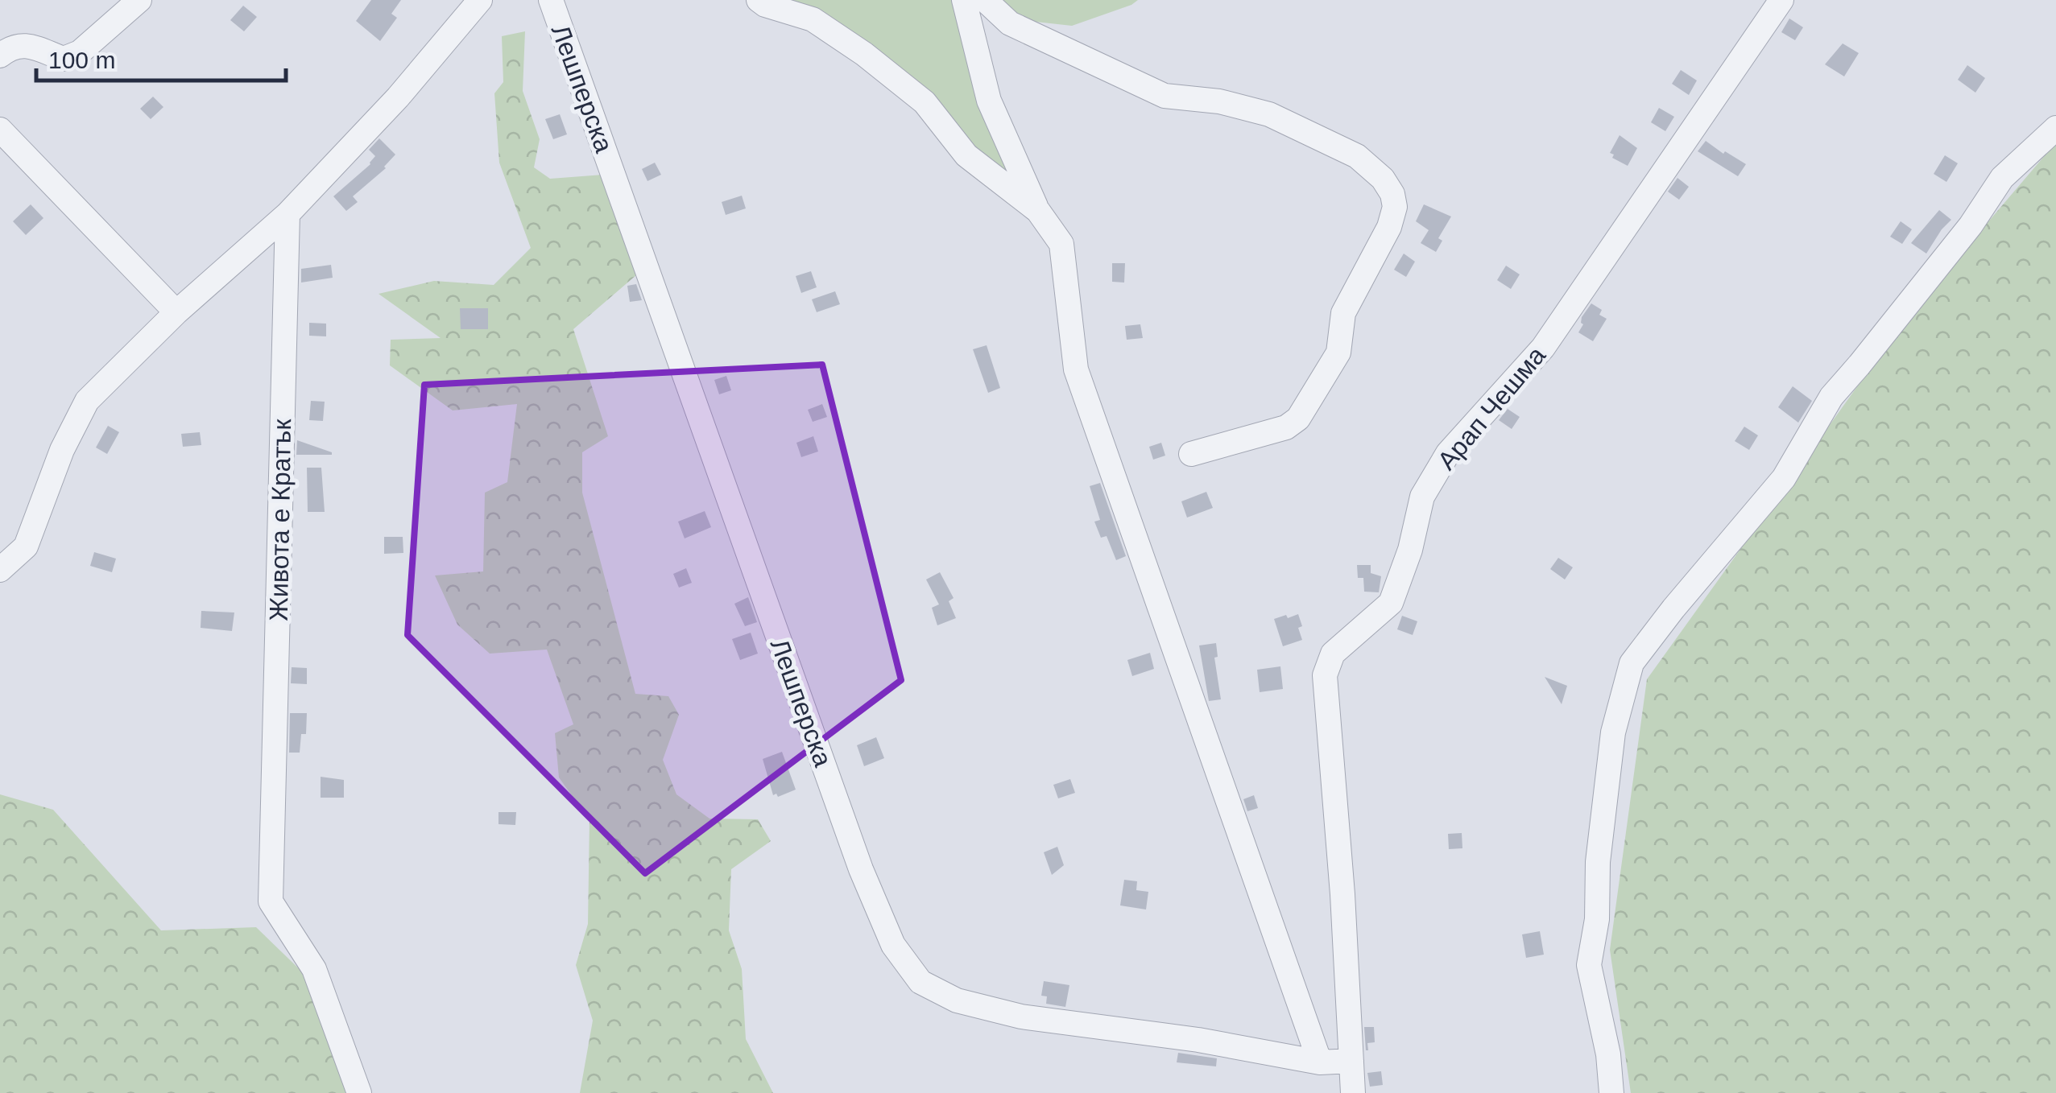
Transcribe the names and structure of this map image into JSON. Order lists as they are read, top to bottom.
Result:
{
  "streets": {
    "street": ["Лешперска", "Арап Чешма", "Живота е Кратък"]
  },
  "crossings": [
    ["Лешперска", "Арап Чешма"]
  ],
  "scale_bar": "100 m"
}
